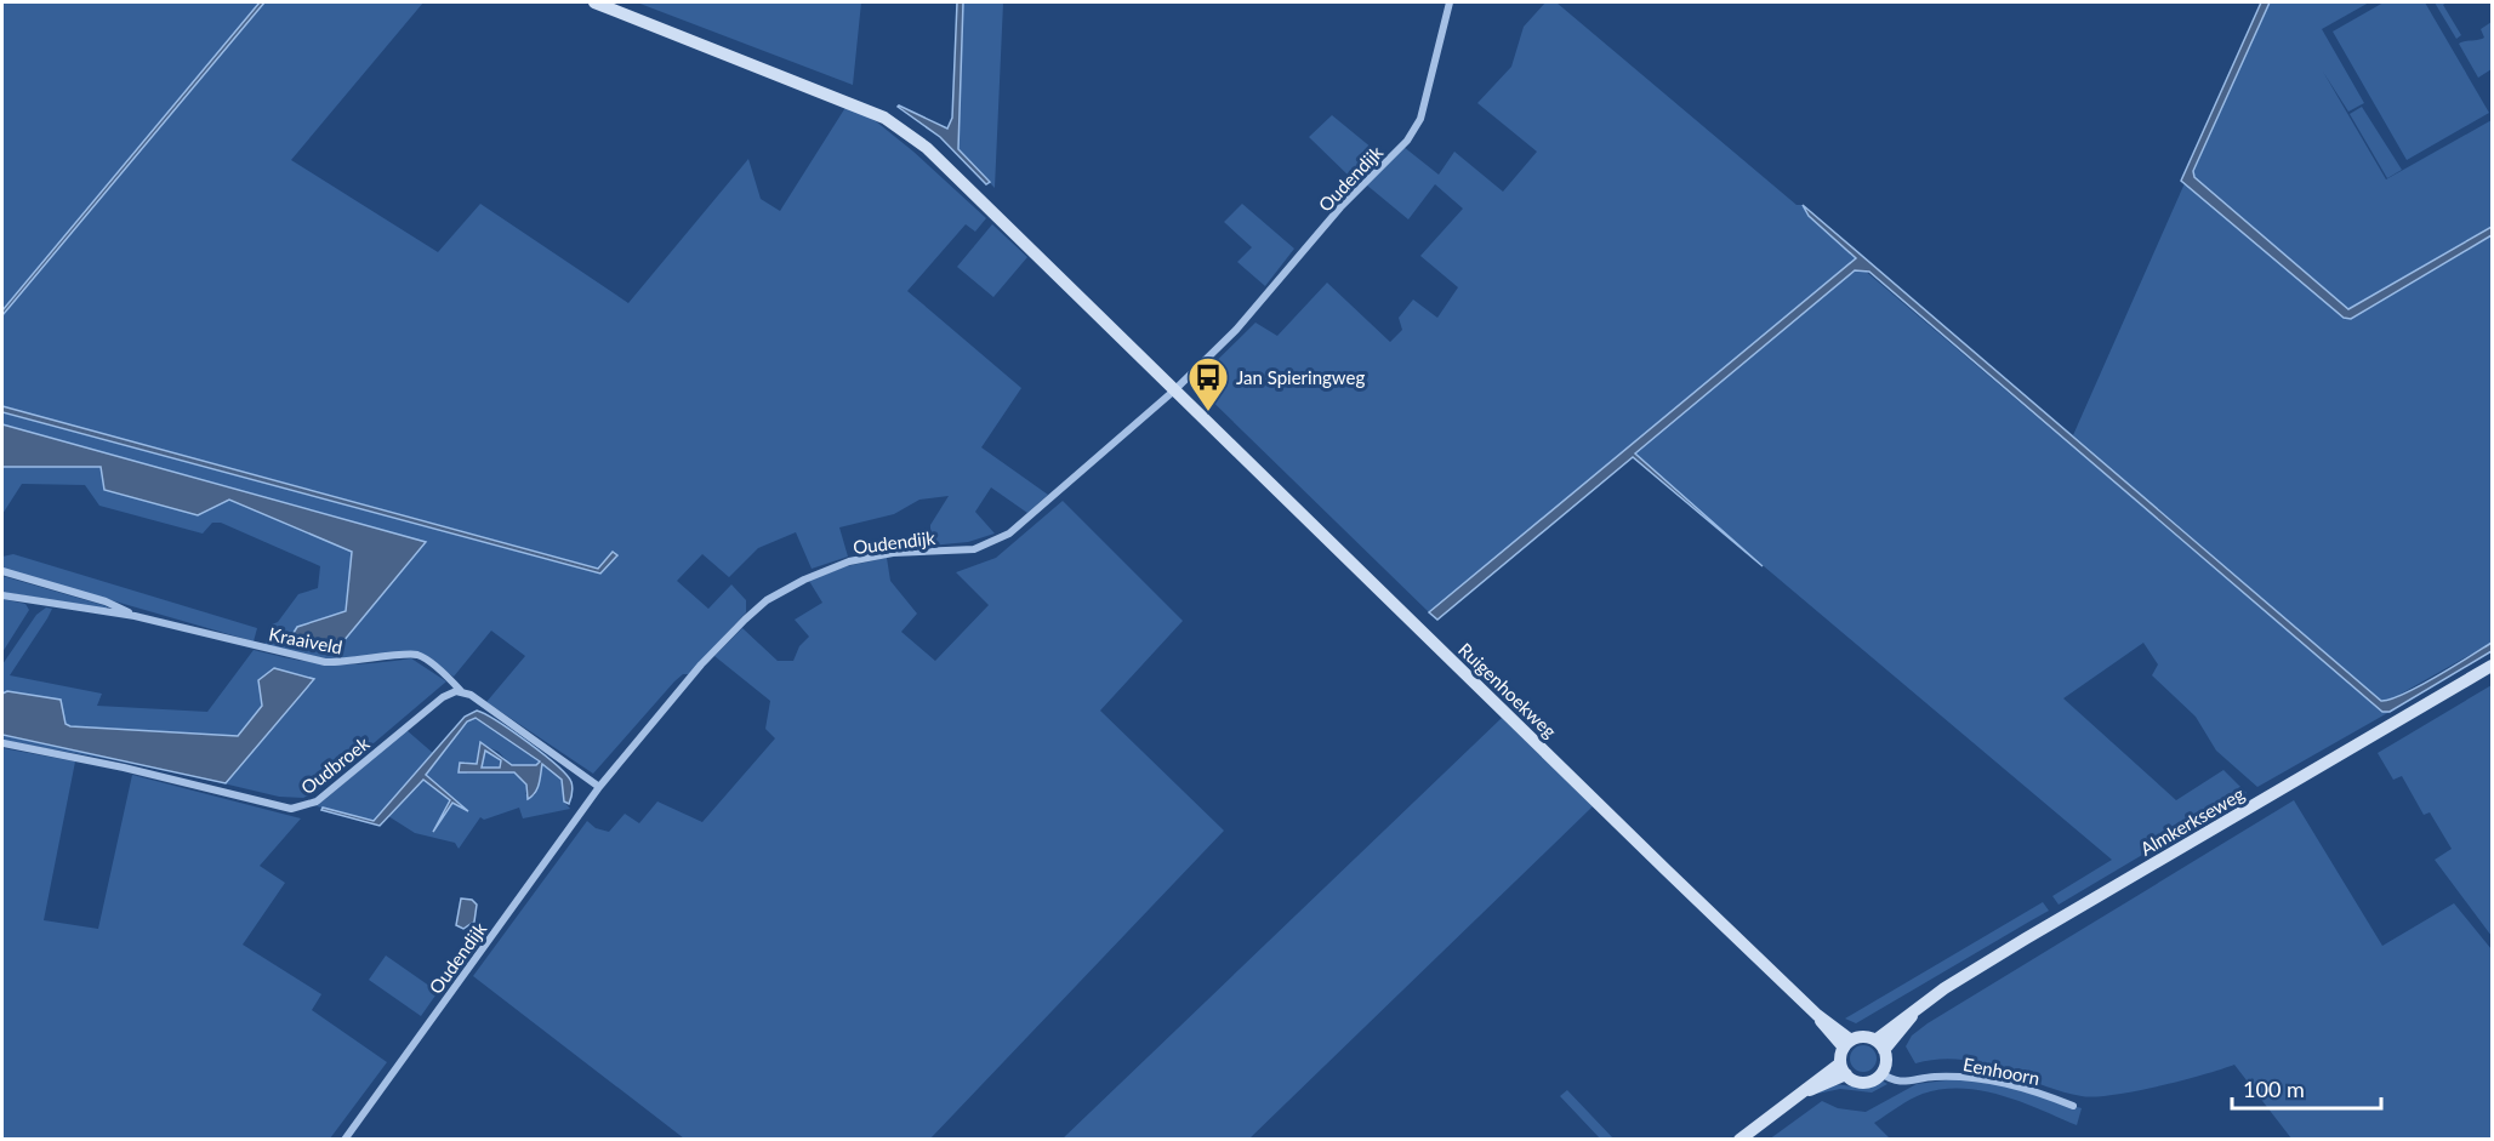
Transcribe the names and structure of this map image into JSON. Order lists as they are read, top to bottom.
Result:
{
  "streets": {
    "street": [
      "Oudendijk",
      "Kraaiveld",
      "Ruigenhoekweg",
      "Oudbroek",
      "Almkerkseweg",
      "Eenhoorn"
    ]
  },
  "crossings": [
    ["Oudendijk", "Ruigenhoekweg"],
    ["Kraaiveld", "Oudbroek"],
    ["Ruigenhoekweg", "Almkerkseweg"],
    ["Ruigenhoekweg", "Eenhoorn"],
    ["Almkerkseweg", "Eenhoorn"]
  ],
  "places": {
    "bus stop": ["Jan Spieringweg"]
  },
  "scale_bar": "100 m"
}
